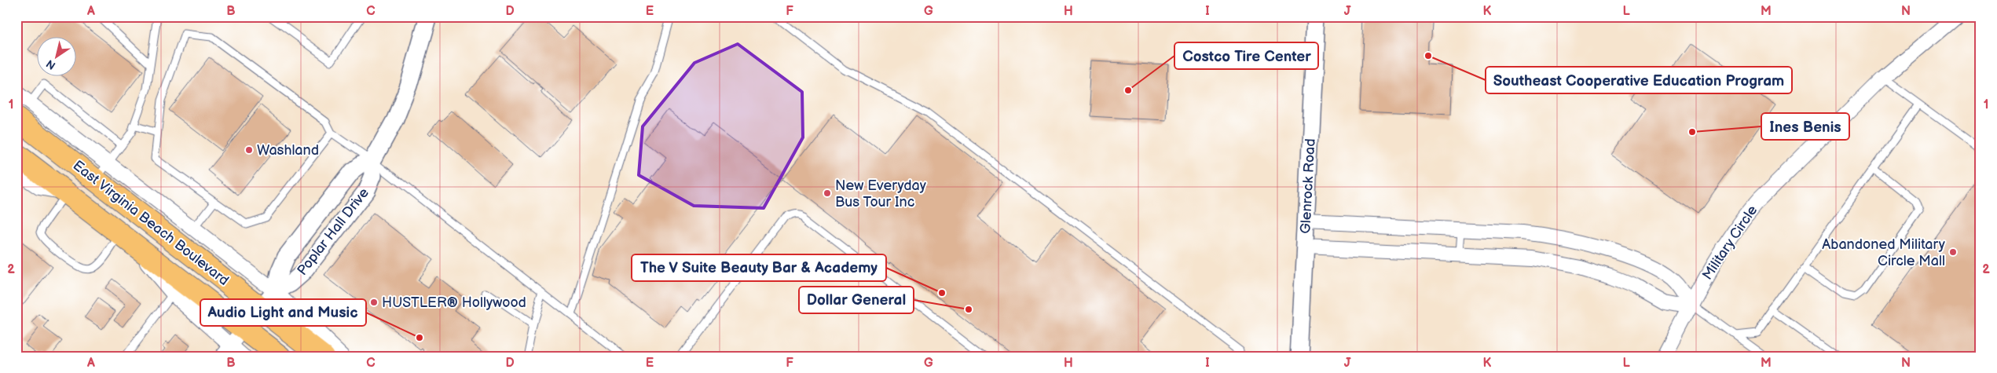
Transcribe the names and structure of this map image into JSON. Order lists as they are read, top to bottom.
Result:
{
  "streets": {
    "main road": ["East Virginia Beach Boulevard"],
    "street": ["Glenrock Road", "Poplar Hall Drive", "Military Circle"]
  },
  "crossings": [
    ["East Virginia Beach Boulevard", "Poplar Hall Drive"]
  ],
  "places": [
    "Southeast Cooperative Education Program",
    "Costco Tire Center",
    "Ines Benis",
    "Washland",
    "New Everyday Bus Tour Inc",
    "Abandoned Military Circle Mall",
    "The V Suite Beauty Bar & Academy",
    "HUSTLER® Hollywood",
    "Dollar General",
    "Audio Light and Music"
  ],
  "north": "bottom left",
  "grid": {
    "columns": [
      "A",
      "B",
      "C",
      "D",
      "E",
      "F",
      "G",
      "H",
      "I",
      "J",
      "K",
      "L",
      "M",
      "N"
    ],
    "rows": ["1", "2"]
  }
}
